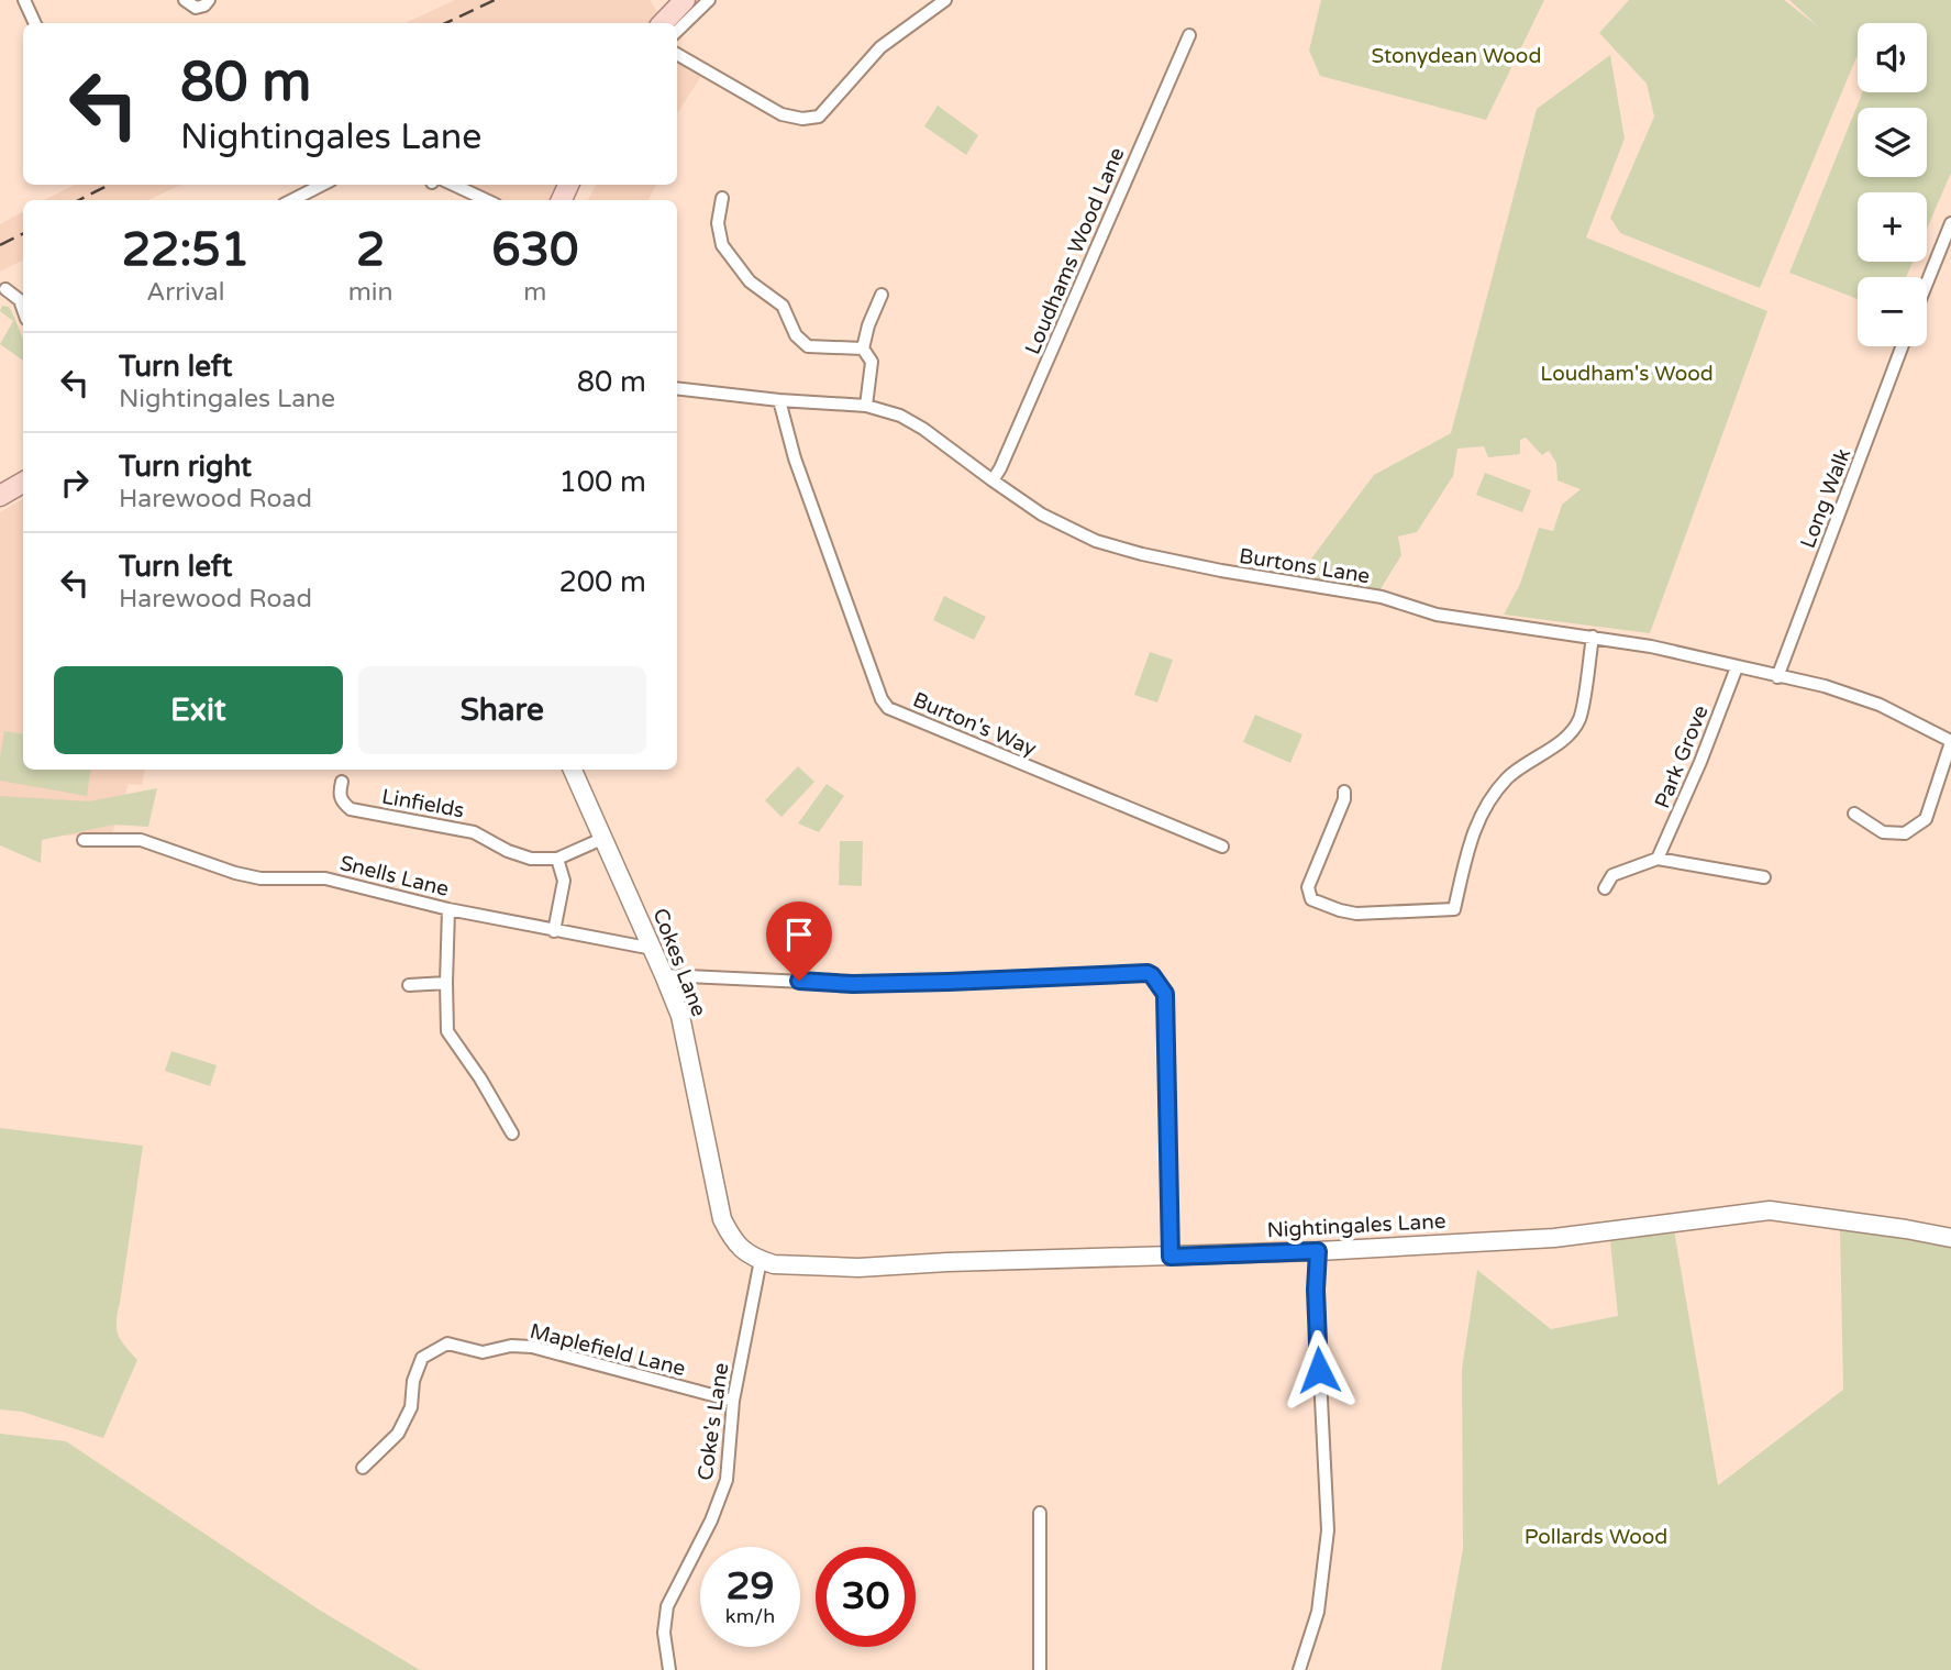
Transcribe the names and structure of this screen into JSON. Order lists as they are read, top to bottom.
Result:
{
  "streets": {
    "main road": ["Cokes Lane", "Nightingales Lane"],
    "street": [
      "Loudhams Wood Lane",
      "Long Walk",
      "Burtons Lane",
      "Burton's Way",
      "Park Grove",
      "Linfields",
      "Snells Lane",
      "Maplefield Lane",
      "Coke's Lane"
    ]
  },
  "crossings": [
    ["Loudhams Wood Lane", "Burtons Lane"],
    ["Long Walk", "Burtons Lane"],
    ["Burtons Lane", "Burton's Way"],
    ["Burtons Lane", "Park Grove"],
    ["Linfields", "Cokes Lane"],
    ["Snells Lane", "Cokes Lane"],
    ["Cokes Lane", "Nightingales Lane"],
    ["Cokes Lane", "Coke's Lane"],
    ["Nightingales Lane", "Coke's Lane"],
    ["Maplefield Lane", "Coke's Lane"]
  ],
  "parks": ["Stonydean Wood", "Loudham's Wood", "Pollards Wood"],
  "page": {
    "map_buttons": ["+", "−"],
    "turn": ["80 m", "Nightingales Lane"],
    "eta": [
      "22:51",
      "Arrival",
      "2",
      "min",
      "630",
      "m"
    ],
    "list": [
      {
        "name": "Turn left",
        "note": "Nightingales Lane",
        "value": "80 m"
      },
      {
        "name": "Turn right",
        "note": "Harewood Road",
        "value": "100 m"
      },
      {
        "name": "Turn left",
        "note": "Harewood Road",
        "value": "200 m"
      }
    ],
    "buttons": ["Exit", "Share"],
    "speed": "29 km/h",
    "limit": "30"
  }
}
